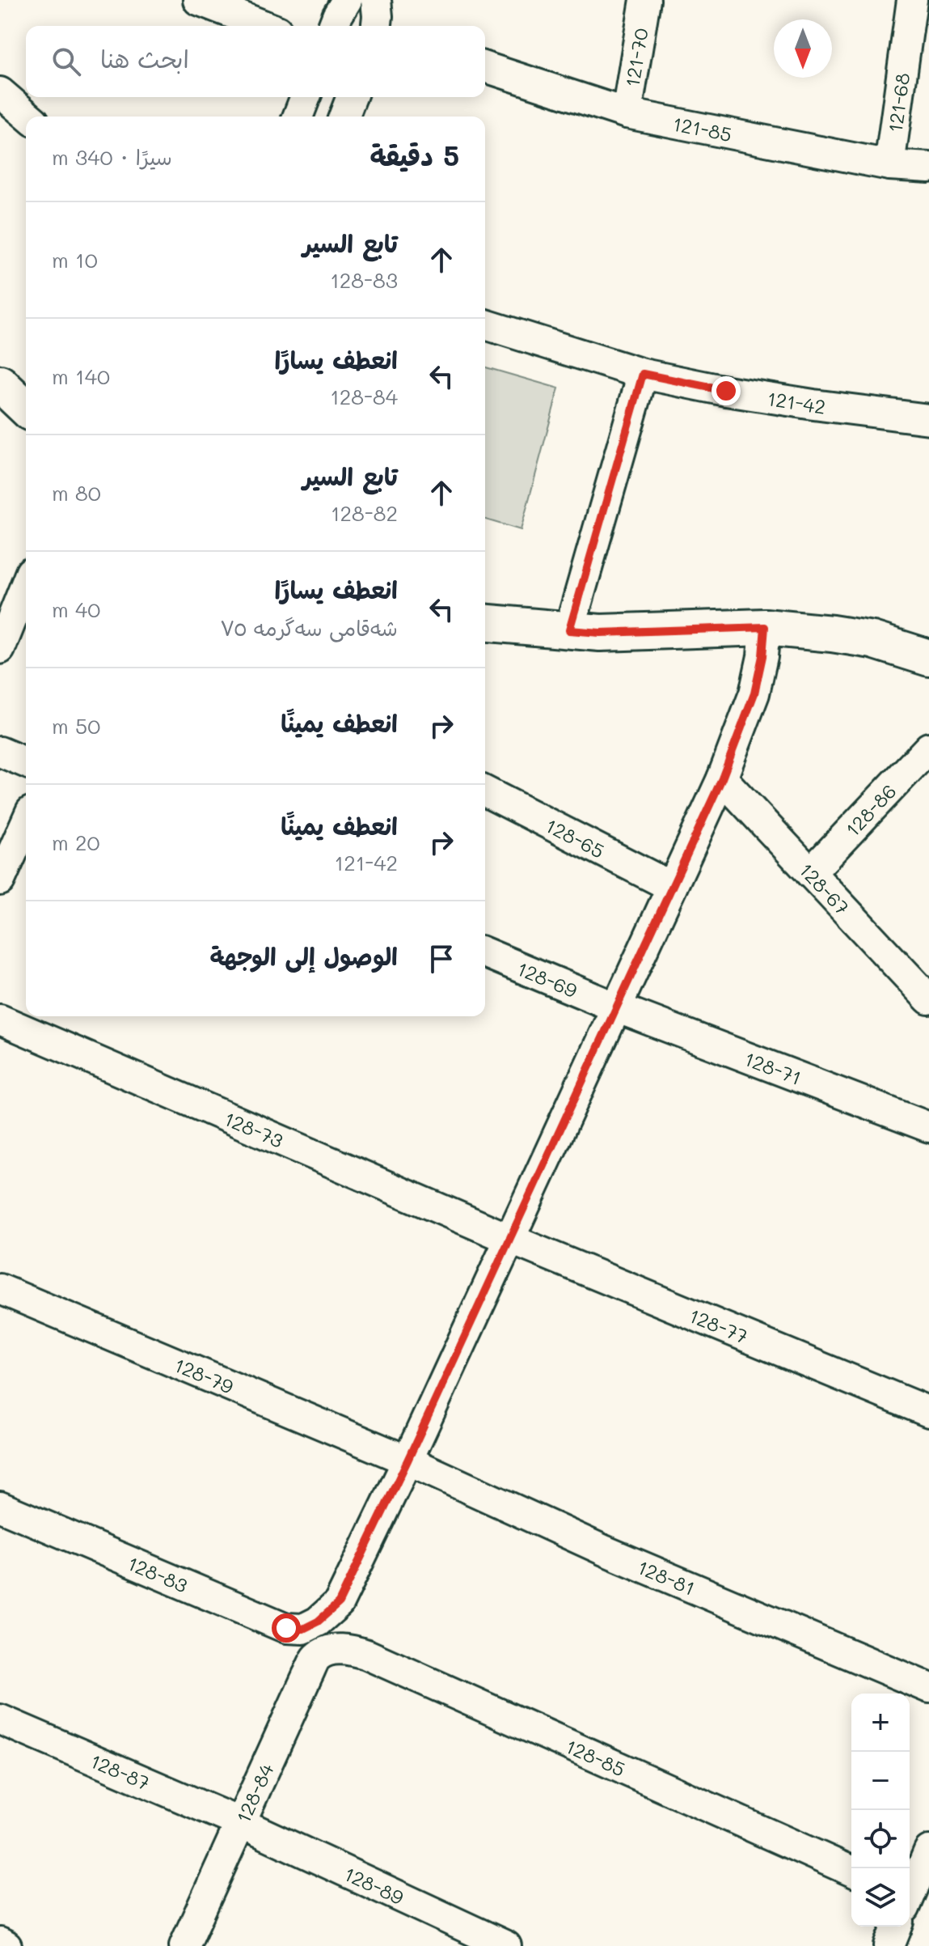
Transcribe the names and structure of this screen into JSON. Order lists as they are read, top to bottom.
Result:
{
  "streets": {
    "street": [
      "121-70",
      "121-68",
      "121-85",
      "121-42",
      "128-86",
      "128-65",
      "128-67",
      "128-69",
      "128-71",
      "128-73",
      "128-77",
      "128-79",
      "128-83",
      "128-81",
      "128-85",
      "128-87",
      "128-84",
      "128-89"
    ]
  },
  "crossings": [
    ["121-70", "121-85"],
    ["121-68", "121-85"],
    ["128-86", "128-67"],
    ["128-69", "128-71"],
    ["128-73", "128-77"],
    ["128-79", "128-83"],
    ["128-79", "128-81"],
    ["128-83", "128-81"],
    ["128-85", "128-84"],
    ["128-87", "128-84"],
    ["128-87", "128-89"],
    ["128-84", "128-89"]
  ],
  "north": "bottom",
  "page": {
    "search": "ابحث هنا",
    "heading": ["5 دقيقة", "سيرًا · 340 m"],
    "list": [
      ["تابع السير", "128-83", "10 m"],
      ["انعطف يسارًا", "128-84", "140 m"],
      ["تابع السير", "128-82", "80 m"],
      ["انعطف يسارًا", "شەقامی سەگرمە ٧٥", "40 m"],
      ["انعطف يمينًا", "50 m"],
      ["انعطف يمينًا", "121-42", "20 m"],
      "الوصول إلى الوجهة"
    ],
    "map_buttons": ["+", "−"]
  }
}
